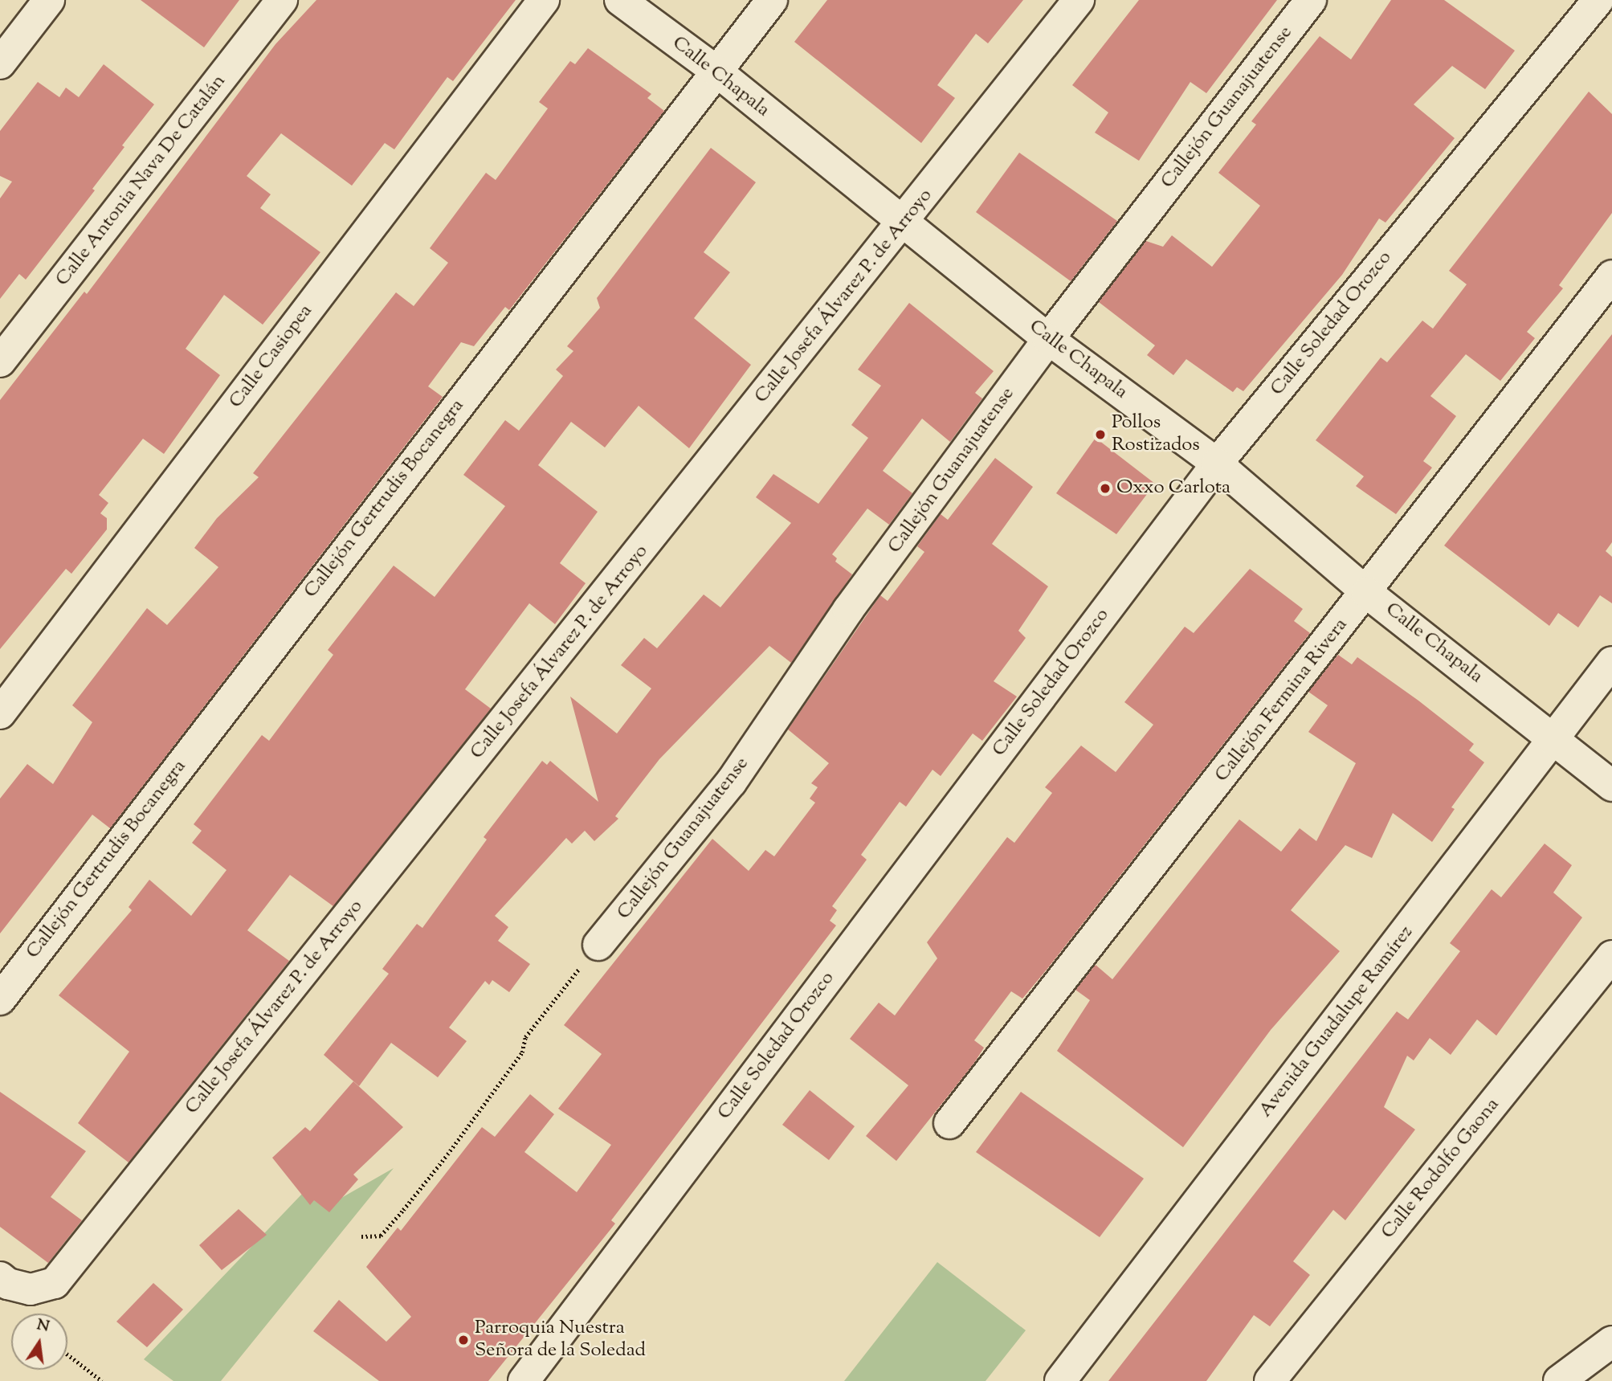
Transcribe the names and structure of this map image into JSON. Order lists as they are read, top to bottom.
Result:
{
  "streets": {
    "street": [
      "Calle Chapala",
      "Callejón Guanajuatense",
      "Calle Antonia Nava De Catalán",
      "Calle Josefa Álvarez P. de Arroyo",
      "Calle Soledad Orozco",
      "Calle Casiopea",
      "Callejón Gertrudis Bocanegra",
      "Callejón Fermina Rivera",
      "Avenida Guadalupe Ramírez",
      "Calle Rodolfo Gaona"
    ]
  },
  "crossings": [
    ["Calle Chapala", "Callejón Guanajuatense"],
    ["Calle Chapala", "Calle Josefa Álvarez P. de Arroyo"],
    ["Calle Chapala", "Calle Soledad Orozco"],
    ["Calle Chapala", "Callejón Gertrudis Bocanegra"],
    ["Calle Chapala", "Callejón Fermina Rivera"],
    ["Calle Chapala", "Avenida Guadalupe Ramírez"]
  ],
  "places": ["Pollos Rostizados", "Oxxo Carlota", "Parroquia Nuestra Señora de la Soledad"],
  "north": "top"
}
